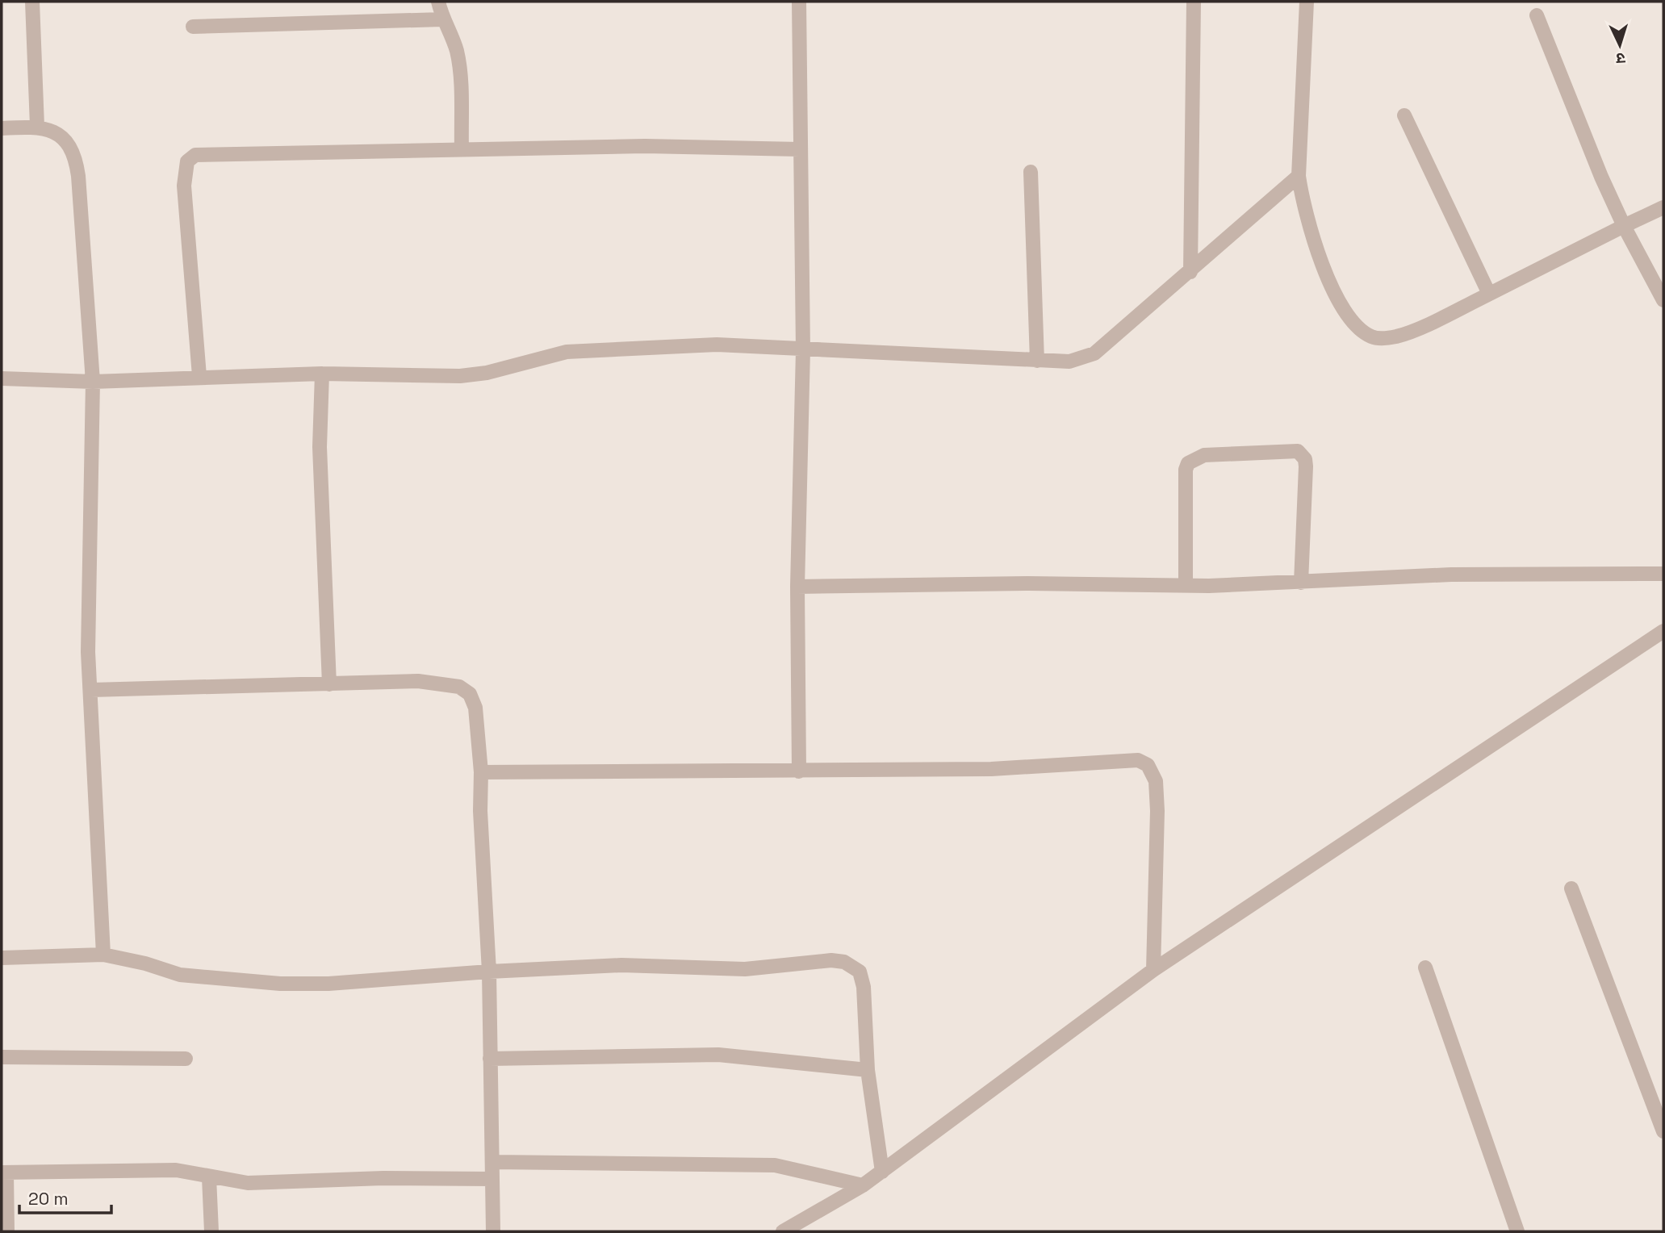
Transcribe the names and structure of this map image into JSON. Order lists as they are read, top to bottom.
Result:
{
  "scale_bar": "20 m",
  "north": "bottom"
}
